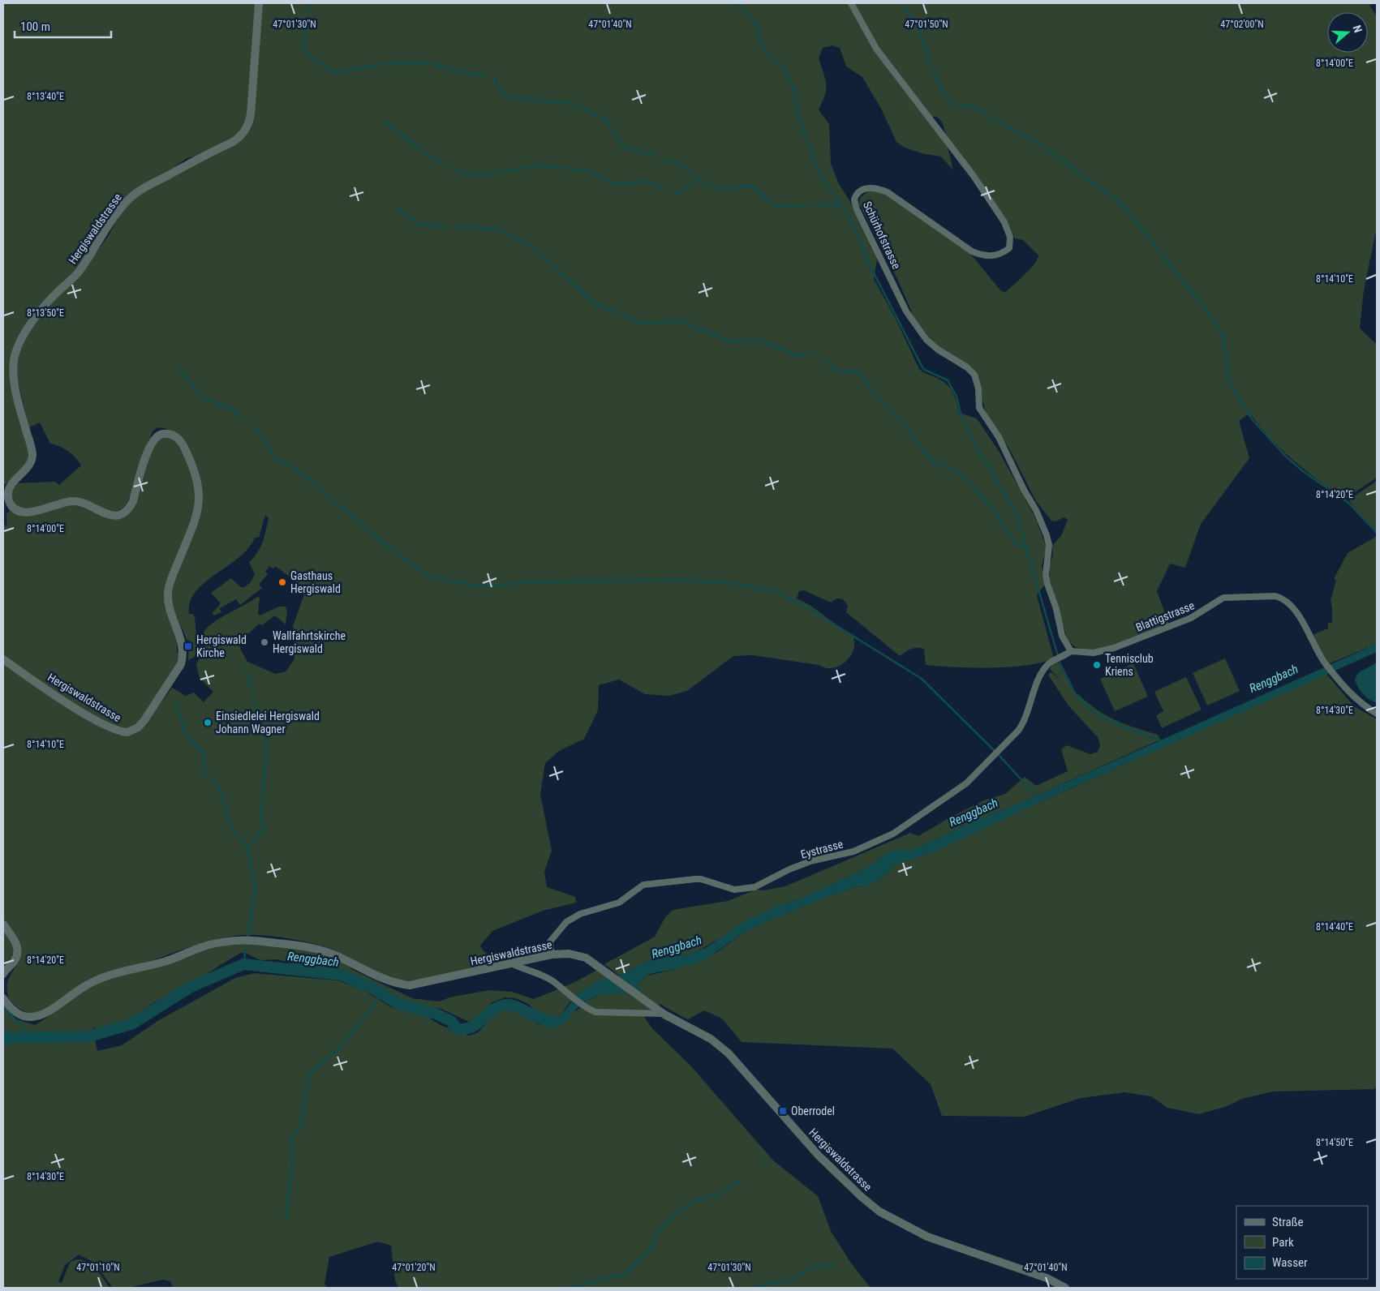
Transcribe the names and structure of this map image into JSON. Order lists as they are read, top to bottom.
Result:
{
  "streets": {
    "street": [
      "Hergiswaldstrasse",
      "Schürhofstrasse",
      "Blattigstrasse",
      "Eystrasse"
    ]
  },
  "crossings": [
    ["Hergiswaldstrasse", "Eystrasse"],
    ["Schürhofstrasse", "Blattigstrasse"],
    ["Schürhofstrasse", "Eystrasse"],
    ["Blattigstrasse", "Eystrasse"]
  ],
  "water": ["Renggbach"],
  "places": {
    "other": [
      "Gasthaus Hergiswald",
      "Wallfahrtskirche Hergiswald",
      "Tennisclub Kriens",
      "Einsiedlelei Hergiswald Johann Wagner"
    ],
    "transit": ["Hergiswald Kirche", "Oberrodel"]
  },
  "legend": ["Straße", "Park", "Wasser"],
  "scale_bar": "100 m",
  "north": "right",
  "coordinates": [
    "47°01'30\"N",
    "47°01'40\"N",
    "47°01'50\"N",
    "47°02'00\"N",
    "8°14'00\"E",
    "8°13'40\"E",
    "8°14'10\"E",
    "8°13'50\"E",
    "8°14'20\"E",
    "8°14'30\"E",
    "8°14'40\"E",
    "8°14'50\"E",
    "47°01'10\"N",
    "47°01'20\"N"
  ]
}
